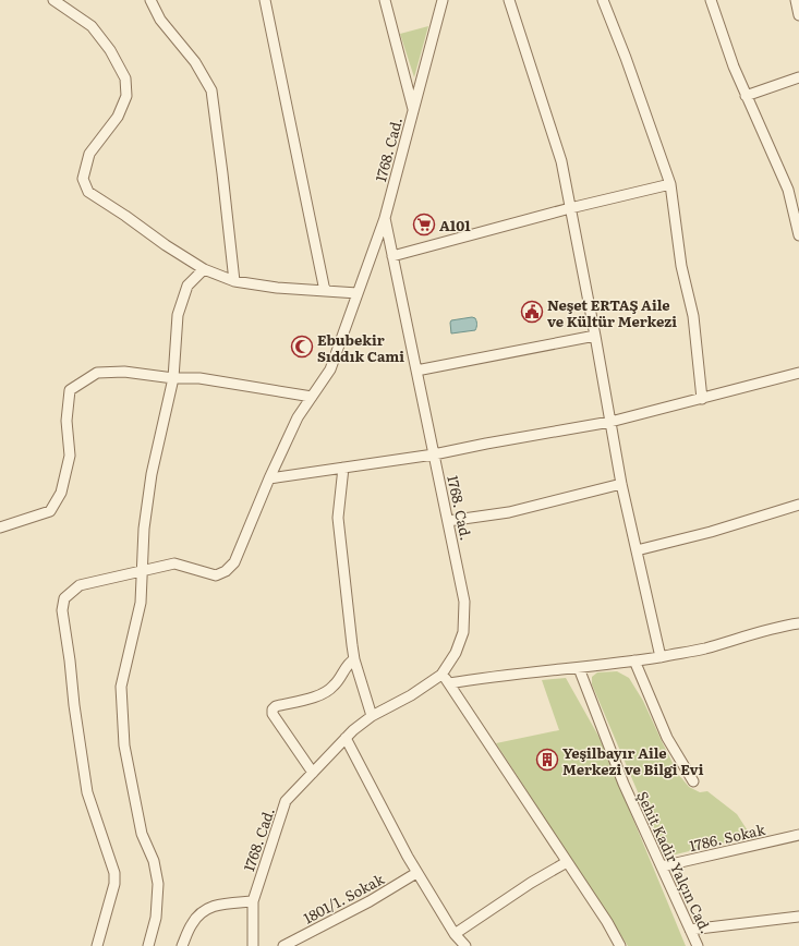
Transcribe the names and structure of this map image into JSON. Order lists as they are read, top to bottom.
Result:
{
  "streets": {
    "street": [
      "1768. Cad.",
      "1786. Sokak",
      "Şehit Kadir Yalçın Cad.",
      "1801/1. Sokak"
    ]
  },
  "crossings": [
    ["1786. Sokak", "Şehit Kadir Yalçın Cad."]
  ],
  "places": {
    "supermarket": ["A101"],
    "public building": ["Neşet ERTAŞ Aile ve Kültür Merkezi"],
    "mosque": ["Ebubekir Sıddık Cami"],
    "building": ["Yeşilbayır Aile Merkezi ve Bilgi Evi"]
  }
}
